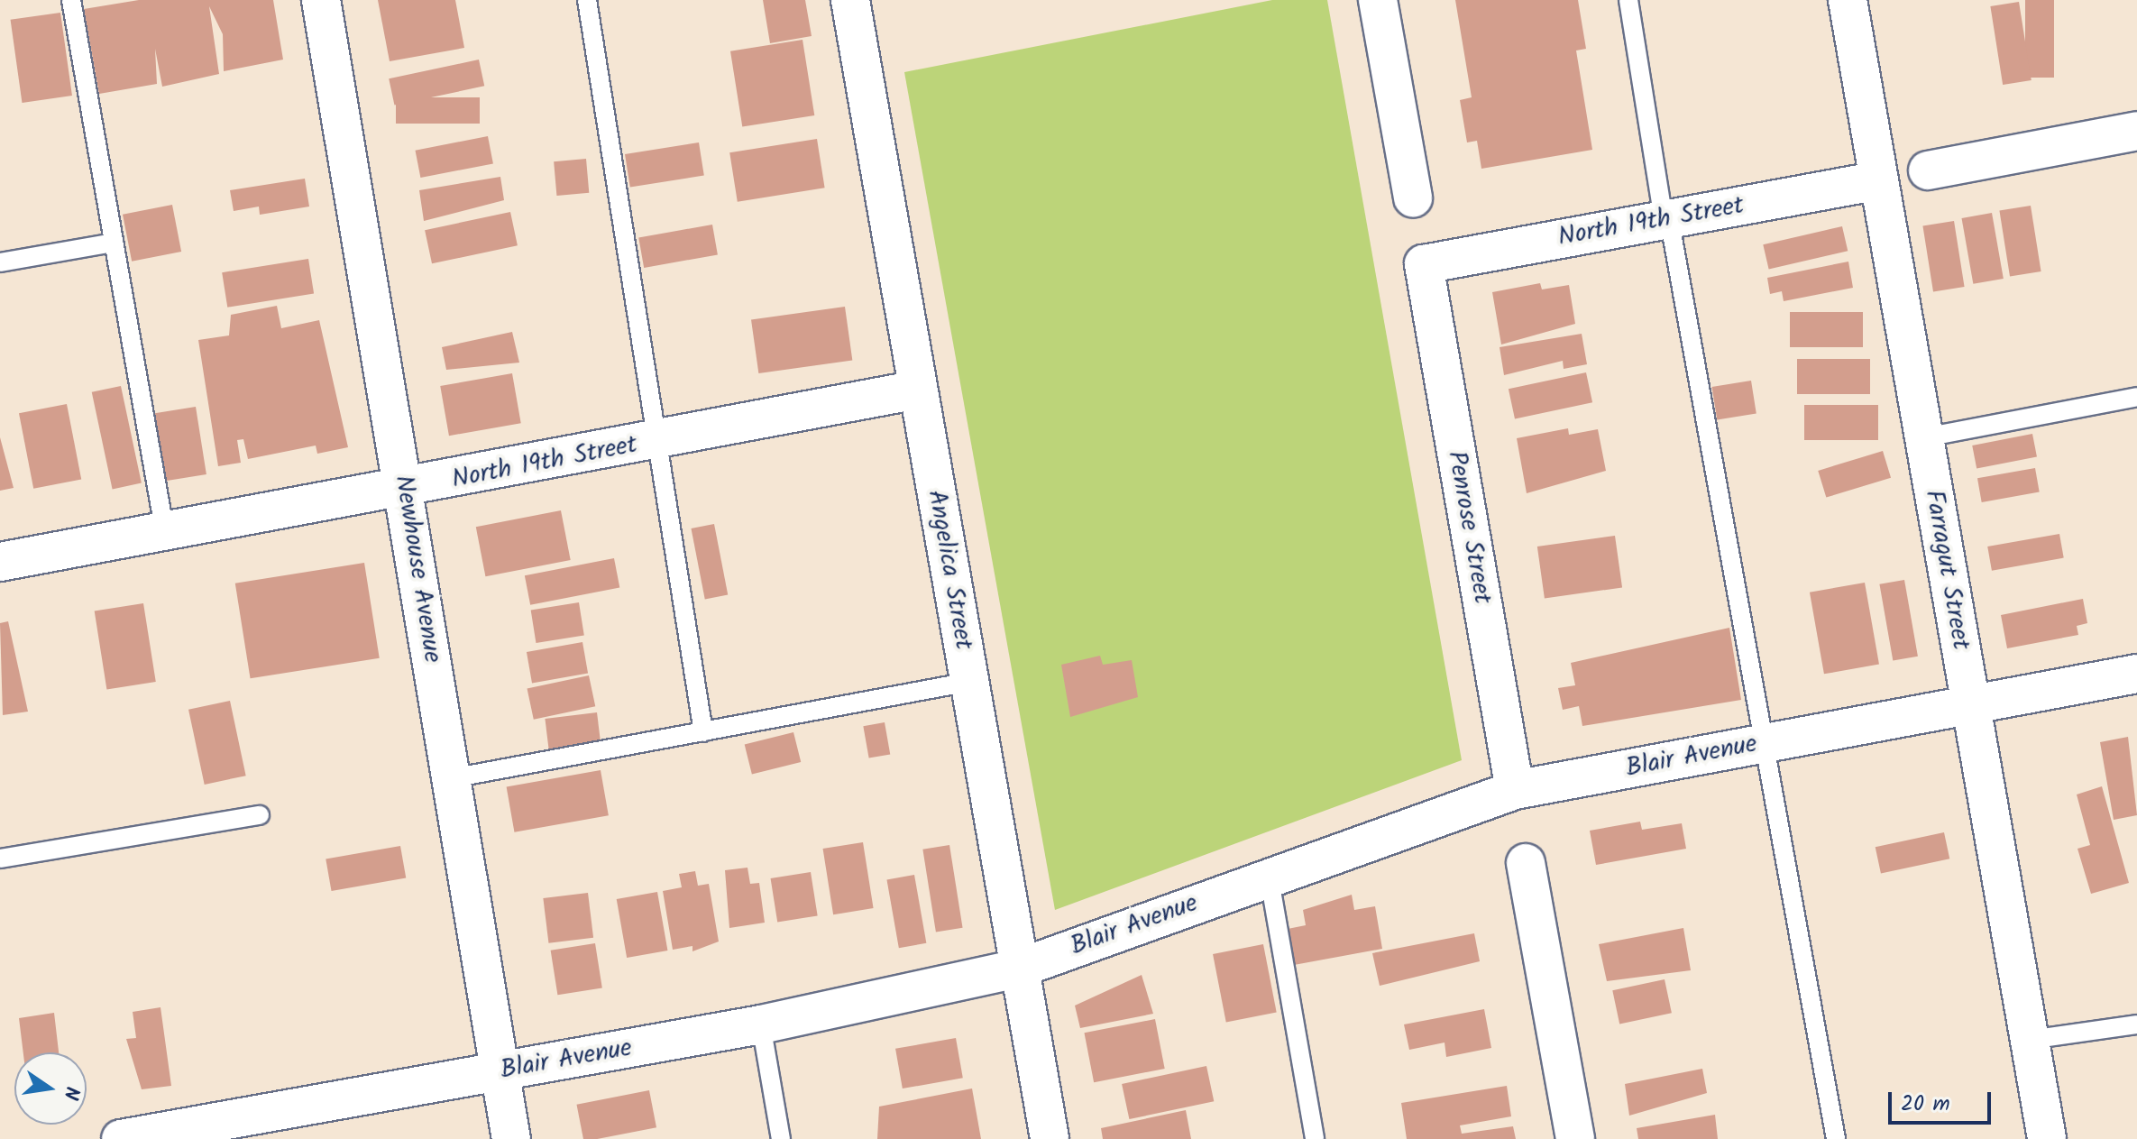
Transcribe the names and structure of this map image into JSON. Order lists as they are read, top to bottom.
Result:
{
  "streets": {
    "street": [
      "North 19th Street",
      "Penrose Street",
      "Newhouse Avenue",
      "Angelica Street",
      "Farragut Street",
      "Blair Avenue"
    ]
  },
  "crossings": [
    ["North 19th Street", "Penrose Street"],
    ["North 19th Street", "Newhouse Avenue"],
    ["North 19th Street", "Angelica Street"],
    ["North 19th Street", "Farragut Street"],
    ["Penrose Street", "Blair Avenue"],
    ["Newhouse Avenue", "Blair Avenue"],
    ["Angelica Street", "Blair Avenue"],
    ["Farragut Street", "Blair Avenue"]
  ],
  "scale_bar": "20 m",
  "north": "right"
}
